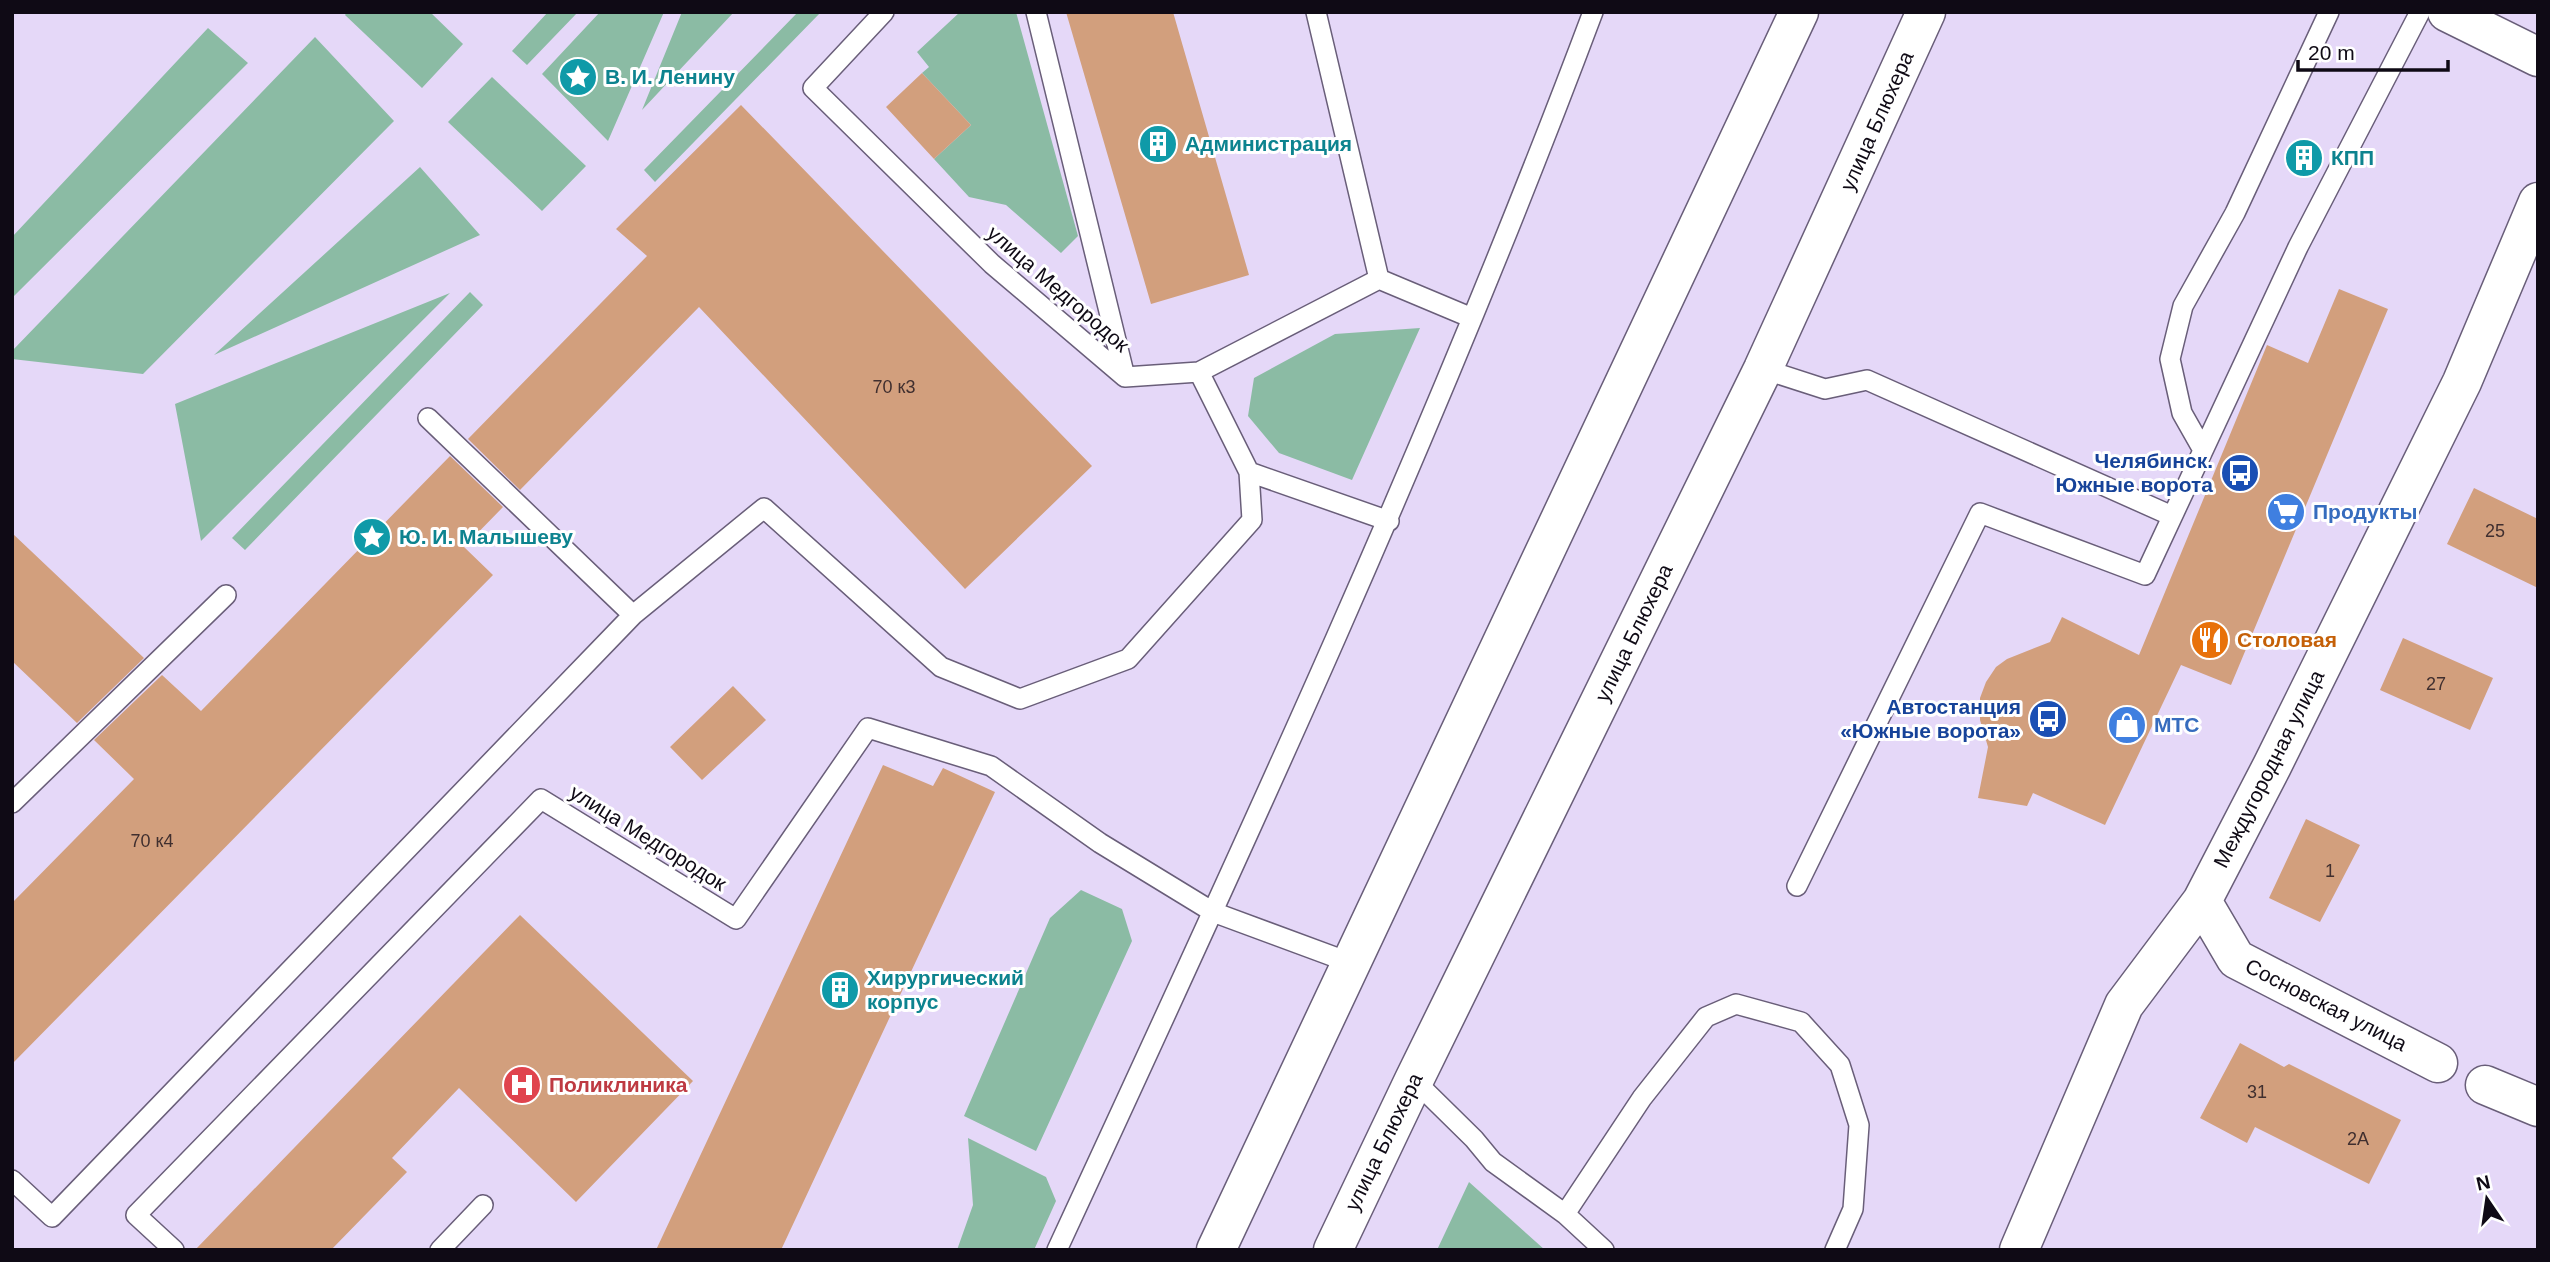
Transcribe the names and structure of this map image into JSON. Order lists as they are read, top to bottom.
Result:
{
  "streets": {
    "main road": ["улица Блюхера", "Междугородная улица", "Сосновская улица"],
    "lane": ["улица Медгородок"]
  },
  "crossings": [
    ["Междугородная улица", "Сосновская улица"]
  ],
  "places": {
    "place": ["В. И. Ленину", "Ю. И. Малышеву"],
    "building": ["Администрация", "КПП", "Хирургический корпус"],
    "bus stop": ["Челябинск. Южные ворота", "Автостанция «Южные ворота»"],
    "supermarket": ["Продукты"],
    "restaurant": ["Столовая"],
    "shop": ["МТС"],
    "hospital": ["Поликлиника"]
  },
  "house_numbers": [
    "70 к3",
    "25",
    "27",
    "70 к4",
    "1",
    "31",
    "2А"
  ],
  "scale_bar": "20 m",
  "north": "top"
}
